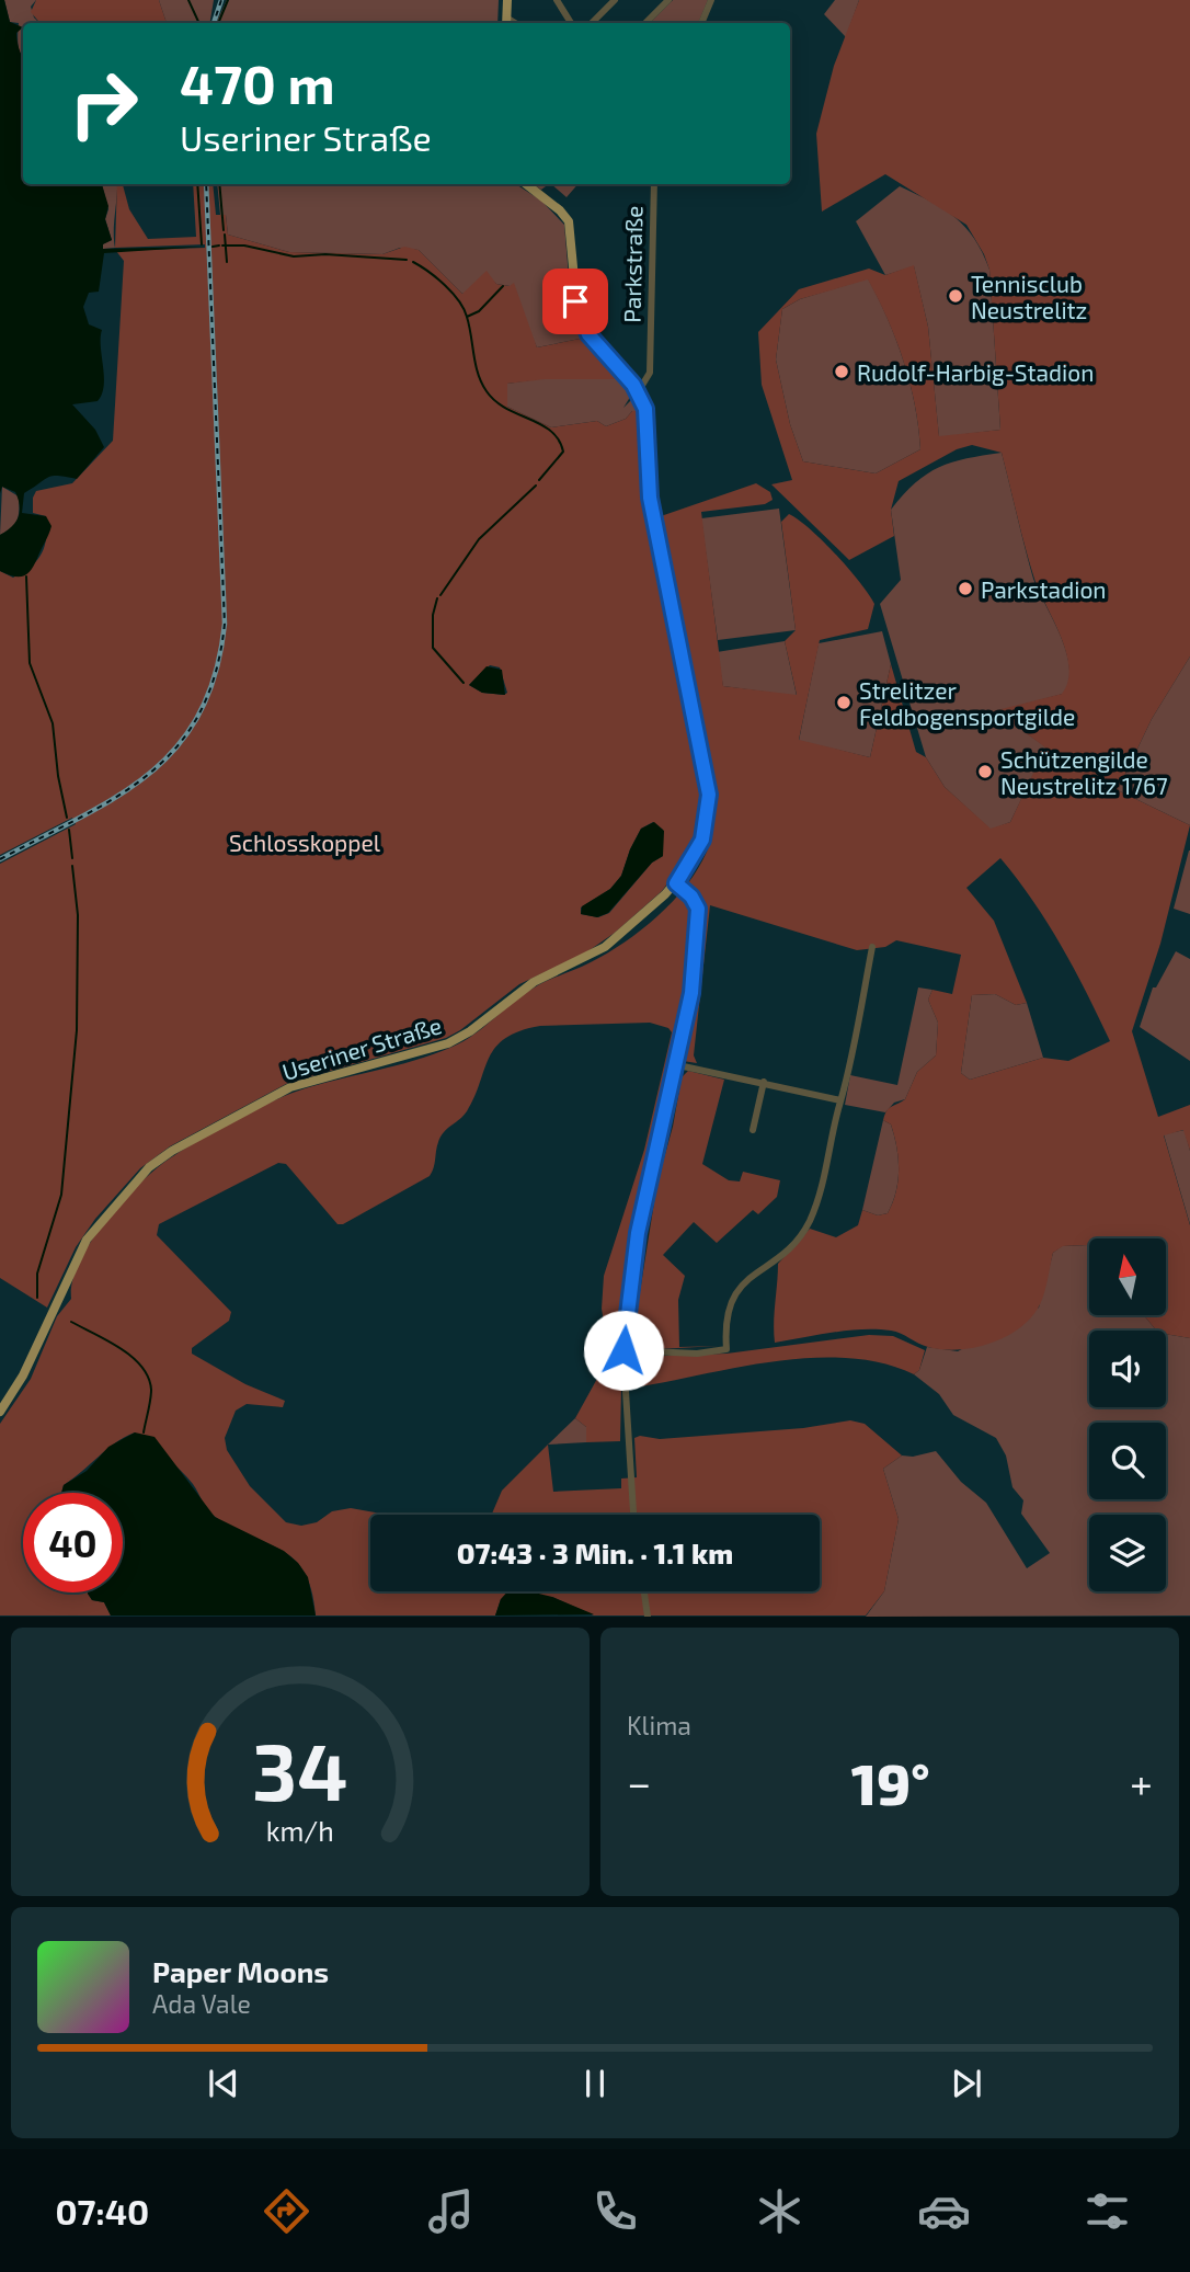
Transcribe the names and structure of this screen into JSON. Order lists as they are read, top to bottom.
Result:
{
  "streets": {
    "main road": ["Useriner Straße"],
    "street": ["Parkstraße"]
  },
  "crossings": [
    ["Parkstraße", "Useriner Straße"]
  ],
  "parks": ["Schlosskoppel"],
  "places": [
    "Tennisclub Neustrelitz",
    "Rudolf-Harbig-Stadion",
    "Parkstadion",
    "Strelitzer Feldbogensportgilde",
    "Schützengilde Neustrelitz 1767"
  ],
  "north": "top",
  "page": {
    "turn": ["470 m", "Useriner Straße"],
    "limit": "40",
    "trip": "07:43 · 3 Min. · 1.1 km",
    "tile": "Klima",
    "heat": ["−", "19°", "+"],
    "song": ["Paper Moons", "Ada Vale"],
    "tabs": "07:40",
    "gauge": ["34", "km/h"]
  }
}
